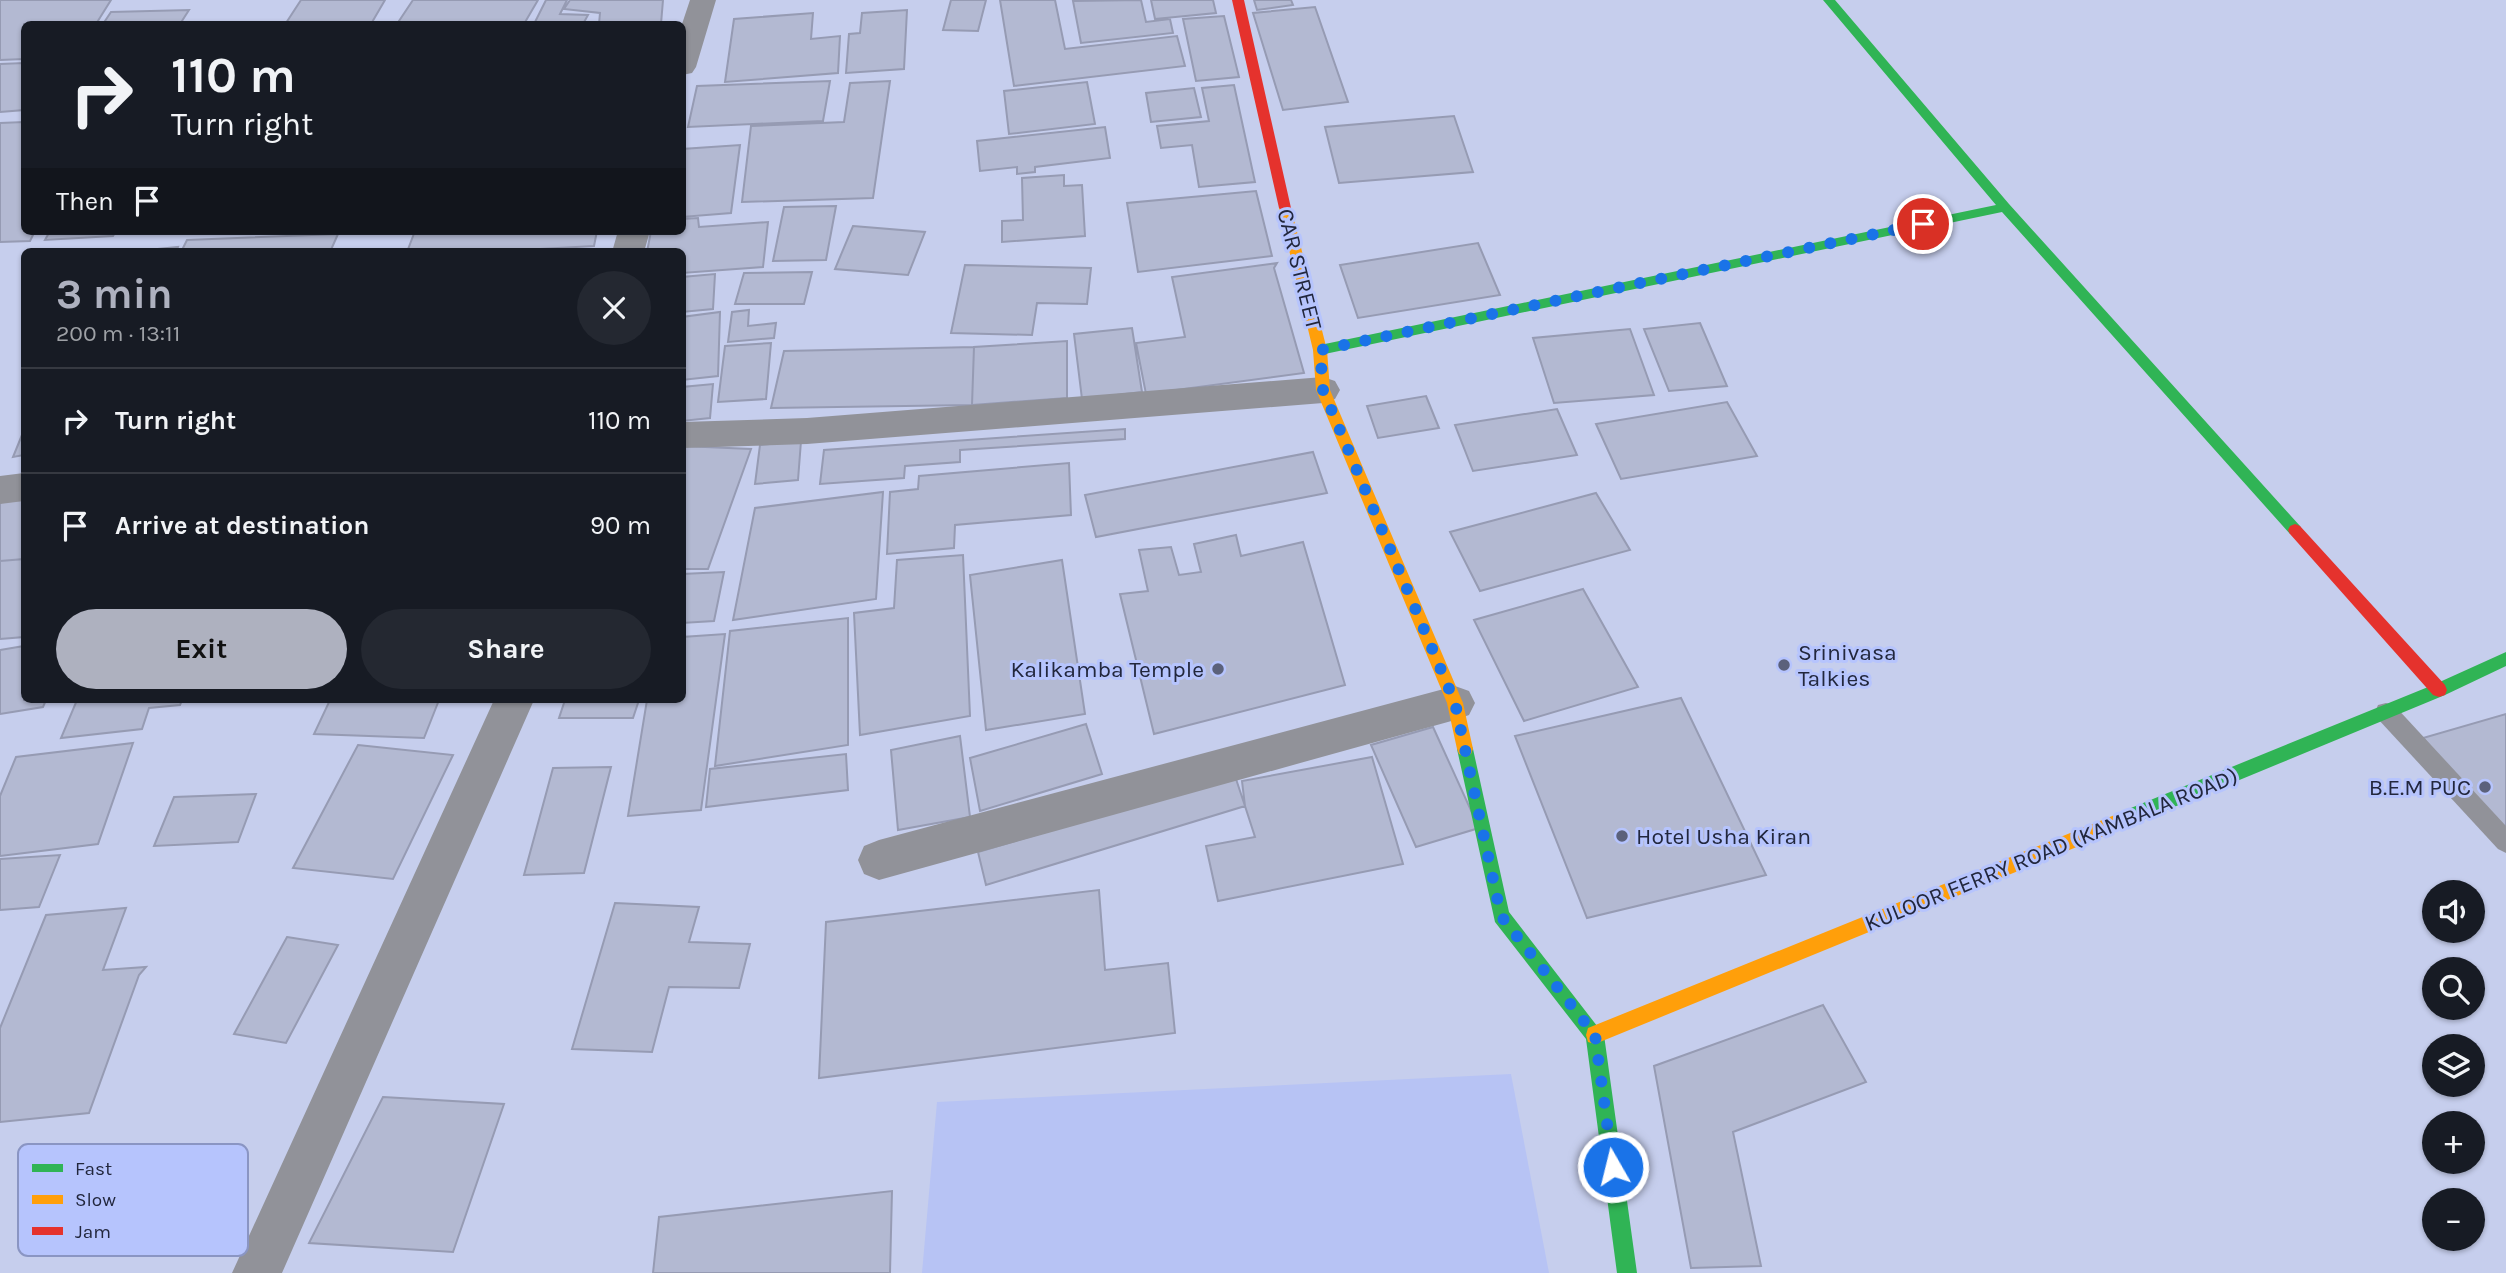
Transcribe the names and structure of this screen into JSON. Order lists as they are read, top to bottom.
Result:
{
  "streets": {
    "street": ["CAR STREET", "KULOOR FERRY ROAD (KAMBALA ROAD)"]
  },
  "crossings": [
    ["CAR STREET", "KULOOR FERRY ROAD (KAMBALA ROAD)"]
  ],
  "places": [
    "Srinivasa Talkies",
    "Kalikamba Temple",
    "B.E.M PUC",
    "Hotel Usha Kiran"
  ],
  "legend": ["Fast", "Slow", "Jam"],
  "page": {
    "turn": ["110 m", "Turn right"],
    "then": "Then",
    "heading": ["3 min", "200 m · 13:11"],
    "list": [
      {
        "name": "Turn right",
        "value": "110 m"
      },
      {
        "name": "Arrive at destination",
        "value": "90 m"
      }
    ],
    "buttons": ["Exit", "Share"],
    "map_buttons": ["+", "−"]
  }
}
